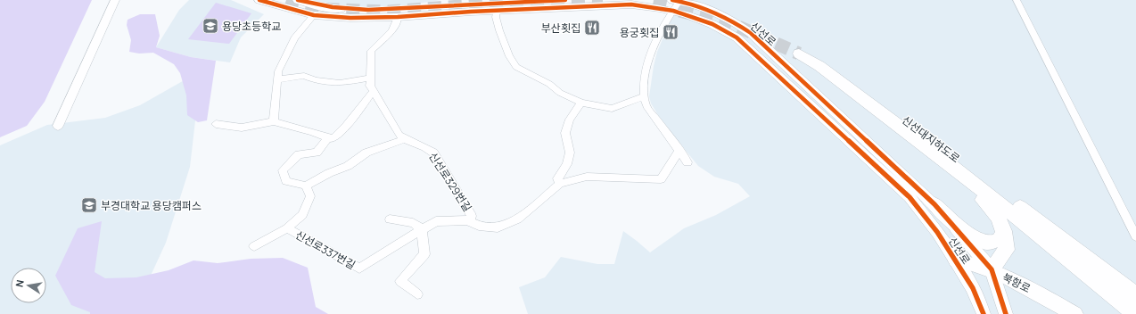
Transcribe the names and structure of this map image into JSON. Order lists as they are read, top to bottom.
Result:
{
  "streets": {
    "highway": ["신선대지하도로"],
    "main road": ["신선로", "북항로"],
    "street": ["신선로329번길", "신선로337번길"]
  },
  "crossings": [
    ["신선로", "북항로"],
    ["신선로329번길", "신선로337번길"]
  ],
  "places": {
    "school or university": ["용당초등학교", "부경대학교 용당캠퍼스"],
    "restaurant": ["부산횟집", "용궁횟집"]
  },
  "north": "left"
}
